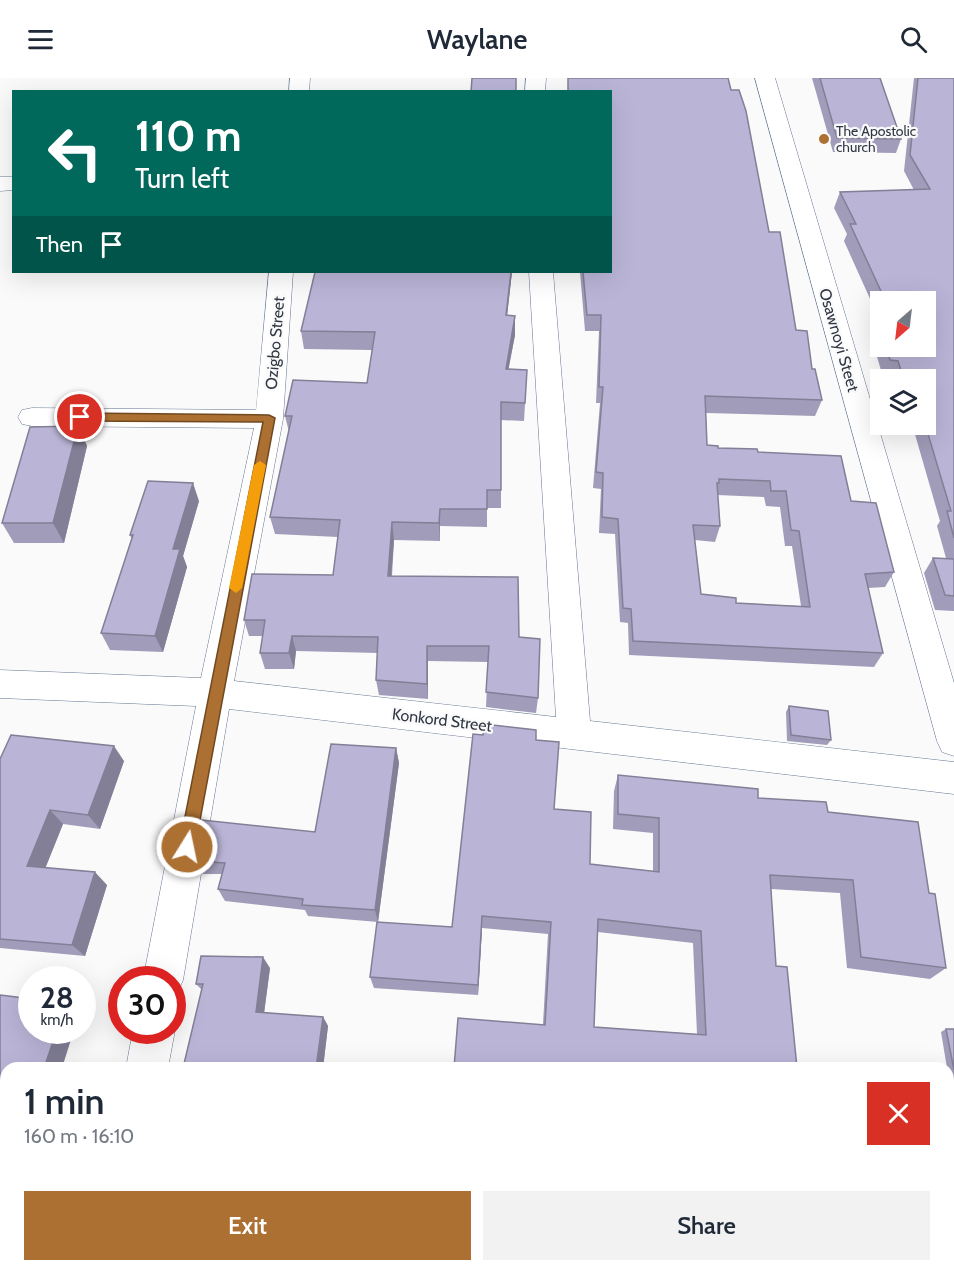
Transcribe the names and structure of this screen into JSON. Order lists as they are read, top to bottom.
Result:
{
  "streets": {
    "street": ["Osawnoyi Steet", "Ozigbo Street", "Konkord Street"]
  },
  "crossings": [
    ["Ozigbo Street", "Konkord Street"]
  ],
  "places": ["The Apostolic church"],
  "north": "bottom left",
  "page": {
    "header": "Waylane",
    "turn": ["110 m", "Turn left"],
    "then": "Then",
    "speed": "28 km/h",
    "limit": "30",
    "heading": ["1 min", "160 m · 16:10"],
    "buttons": ["Exit", "Share"]
  }
}
